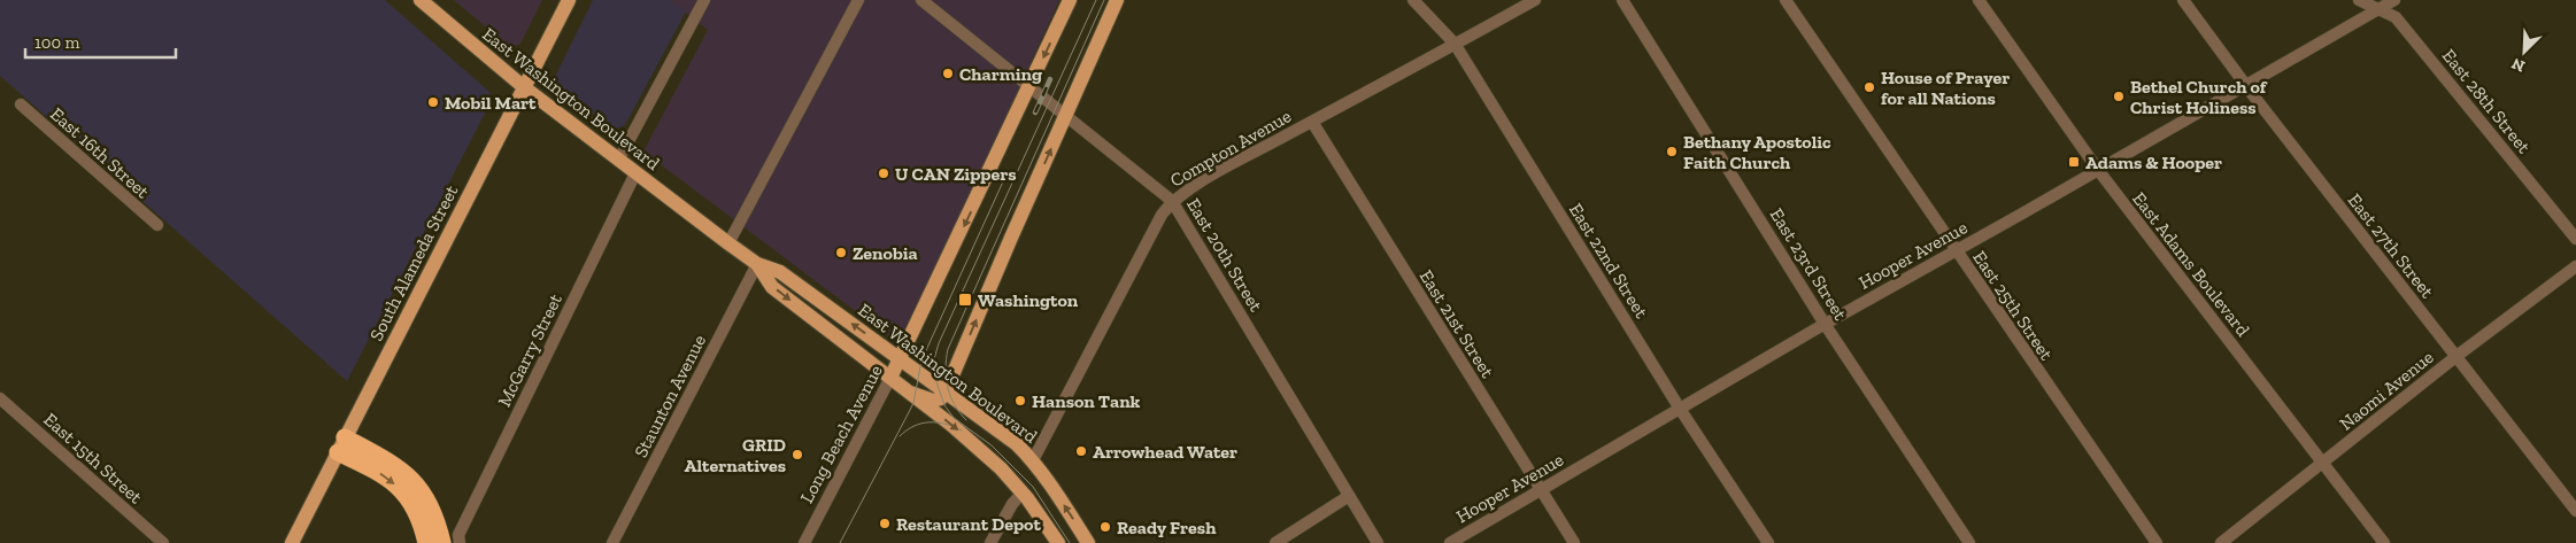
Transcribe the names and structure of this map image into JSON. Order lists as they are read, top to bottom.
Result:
{
  "streets": {
    "main road": ["East Washington Boulevard", "South Alameda Street", "Long Beach Avenue"],
    "street": [
      "East 28th Street",
      "Compton Avenue",
      "East 16th Street",
      "East 27th Street",
      "East 20th Street",
      "Hooper Avenue",
      "East 22nd Street",
      "East 23rd Street",
      "East Adams Boulevard",
      "East 25th Street",
      "East 21st Street",
      "McGarry Street",
      "Naomi Avenue",
      "Staunton Avenue",
      "East 15th Street"
    ]
  },
  "crossings": [
    ["East Washington Boulevard", "Compton Avenue"],
    ["East Washington Boulevard", "South Alameda Street"],
    ["East Washington Boulevard", "McGarry Street"],
    ["East Washington Boulevard", "Staunton Avenue"],
    ["East Washington Boulevard", "Long Beach Avenue"],
    ["East 28th Street", "Hooper Avenue"],
    ["Compton Avenue", "East 20th Street"],
    ["Compton Avenue", "East 22nd Street"],
    ["Compton Avenue", "East 21st Street"],
    ["East 27th Street", "Hooper Avenue"],
    ["East 27th Street", "Naomi Avenue"],
    ["East 20th Street", "Long Beach Avenue"],
    ["Hooper Avenue", "East 22nd Street"],
    ["Hooper Avenue", "East 23rd Street"],
    ["Hooper Avenue", "East Adams Boulevard"],
    ["Hooper Avenue", "East 25th Street"],
    ["Hooper Avenue", "East 21st Street"],
    ["East Adams Boulevard", "Naomi Avenue"]
  ],
  "places": {
    "other": [
      "Charming",
      "House of Prayer for all Nations",
      "Bethel Church of Christ Holiness",
      "Mobil Mart",
      "Bethany Apostolic Faith Church",
      "U CAN Zippers",
      "Zenobia",
      "Hanson Tank",
      "Arrowhead Water",
      "GRID Alternatives",
      "Restaurant Depot",
      "Ready Fresh"
    ],
    "transit": ["Adams & Hooper", "Washington"]
  },
  "scale_bar": "100 m",
  "north": "bottom left"
}
